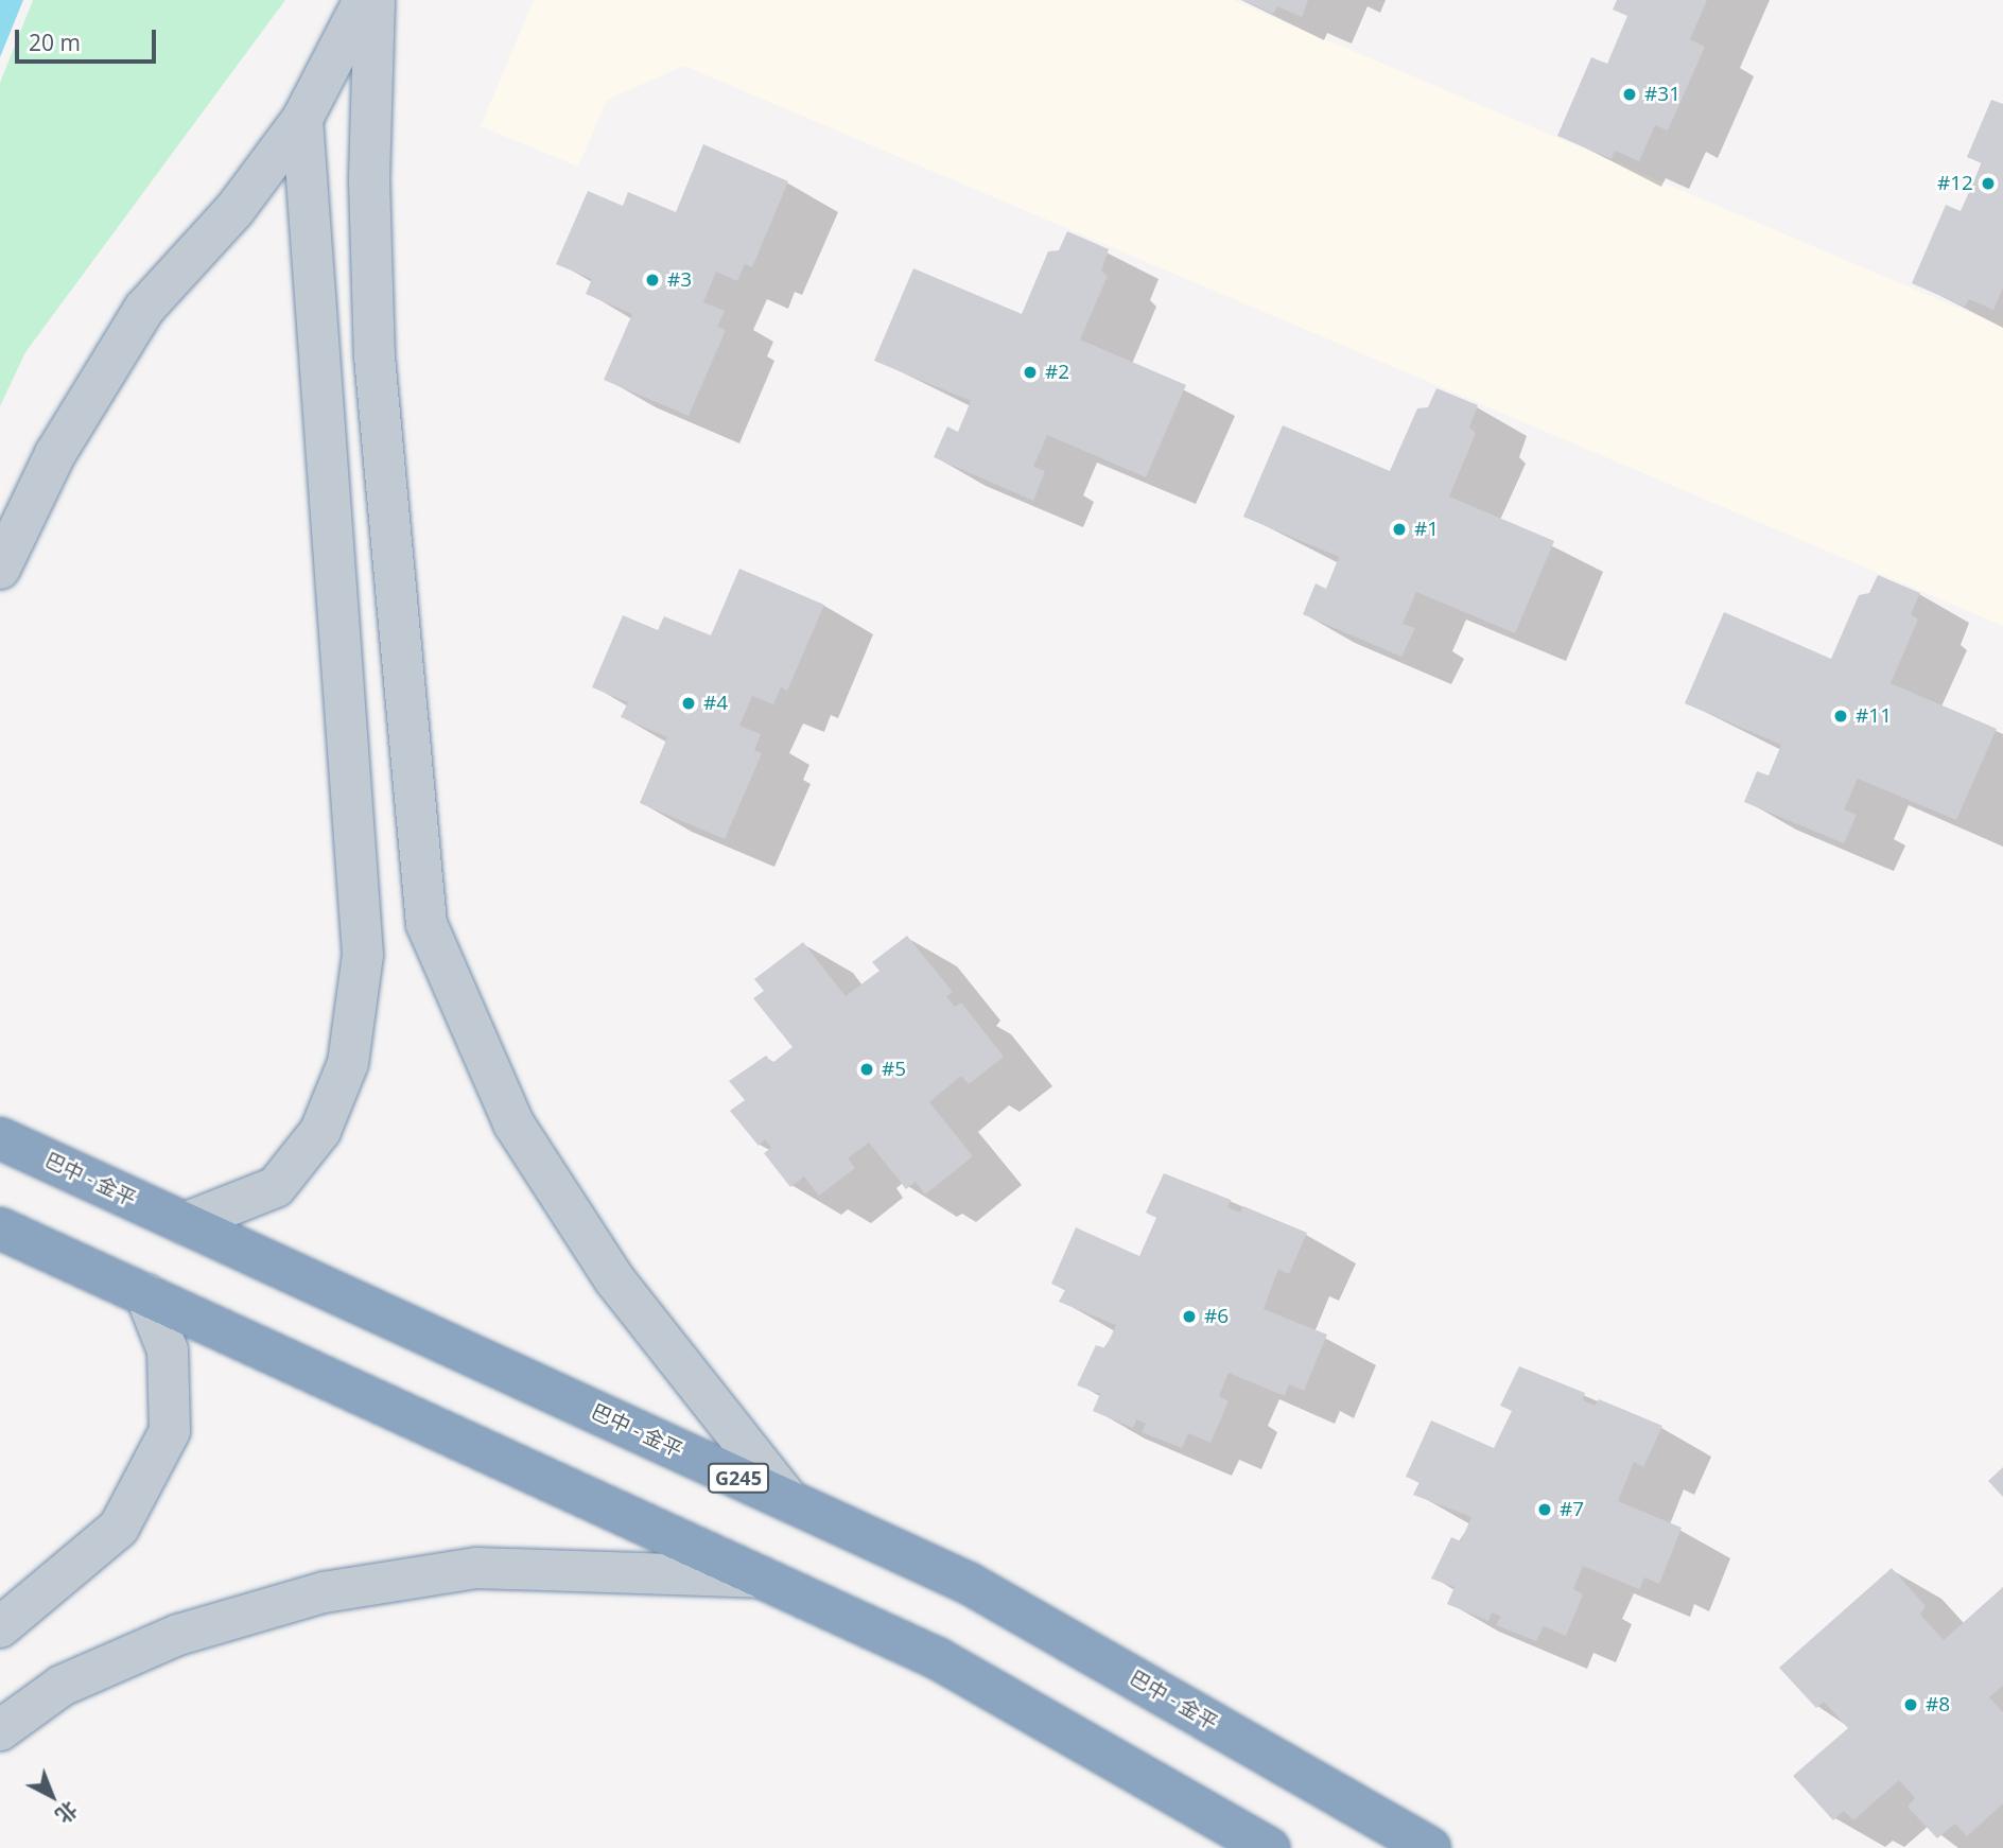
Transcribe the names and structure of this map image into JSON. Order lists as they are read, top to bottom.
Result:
{
  "streets": {
    "highway": ["巴中 - 金平", "G245"]
  },
  "places": [
    "#31",
    "#12",
    "#3",
    "#2",
    "#1",
    "#4",
    "#11",
    "#5",
    "#6",
    "#7",
    "#8"
  ],
  "scale_bar": "20 m",
  "north": "bottom right"
}
